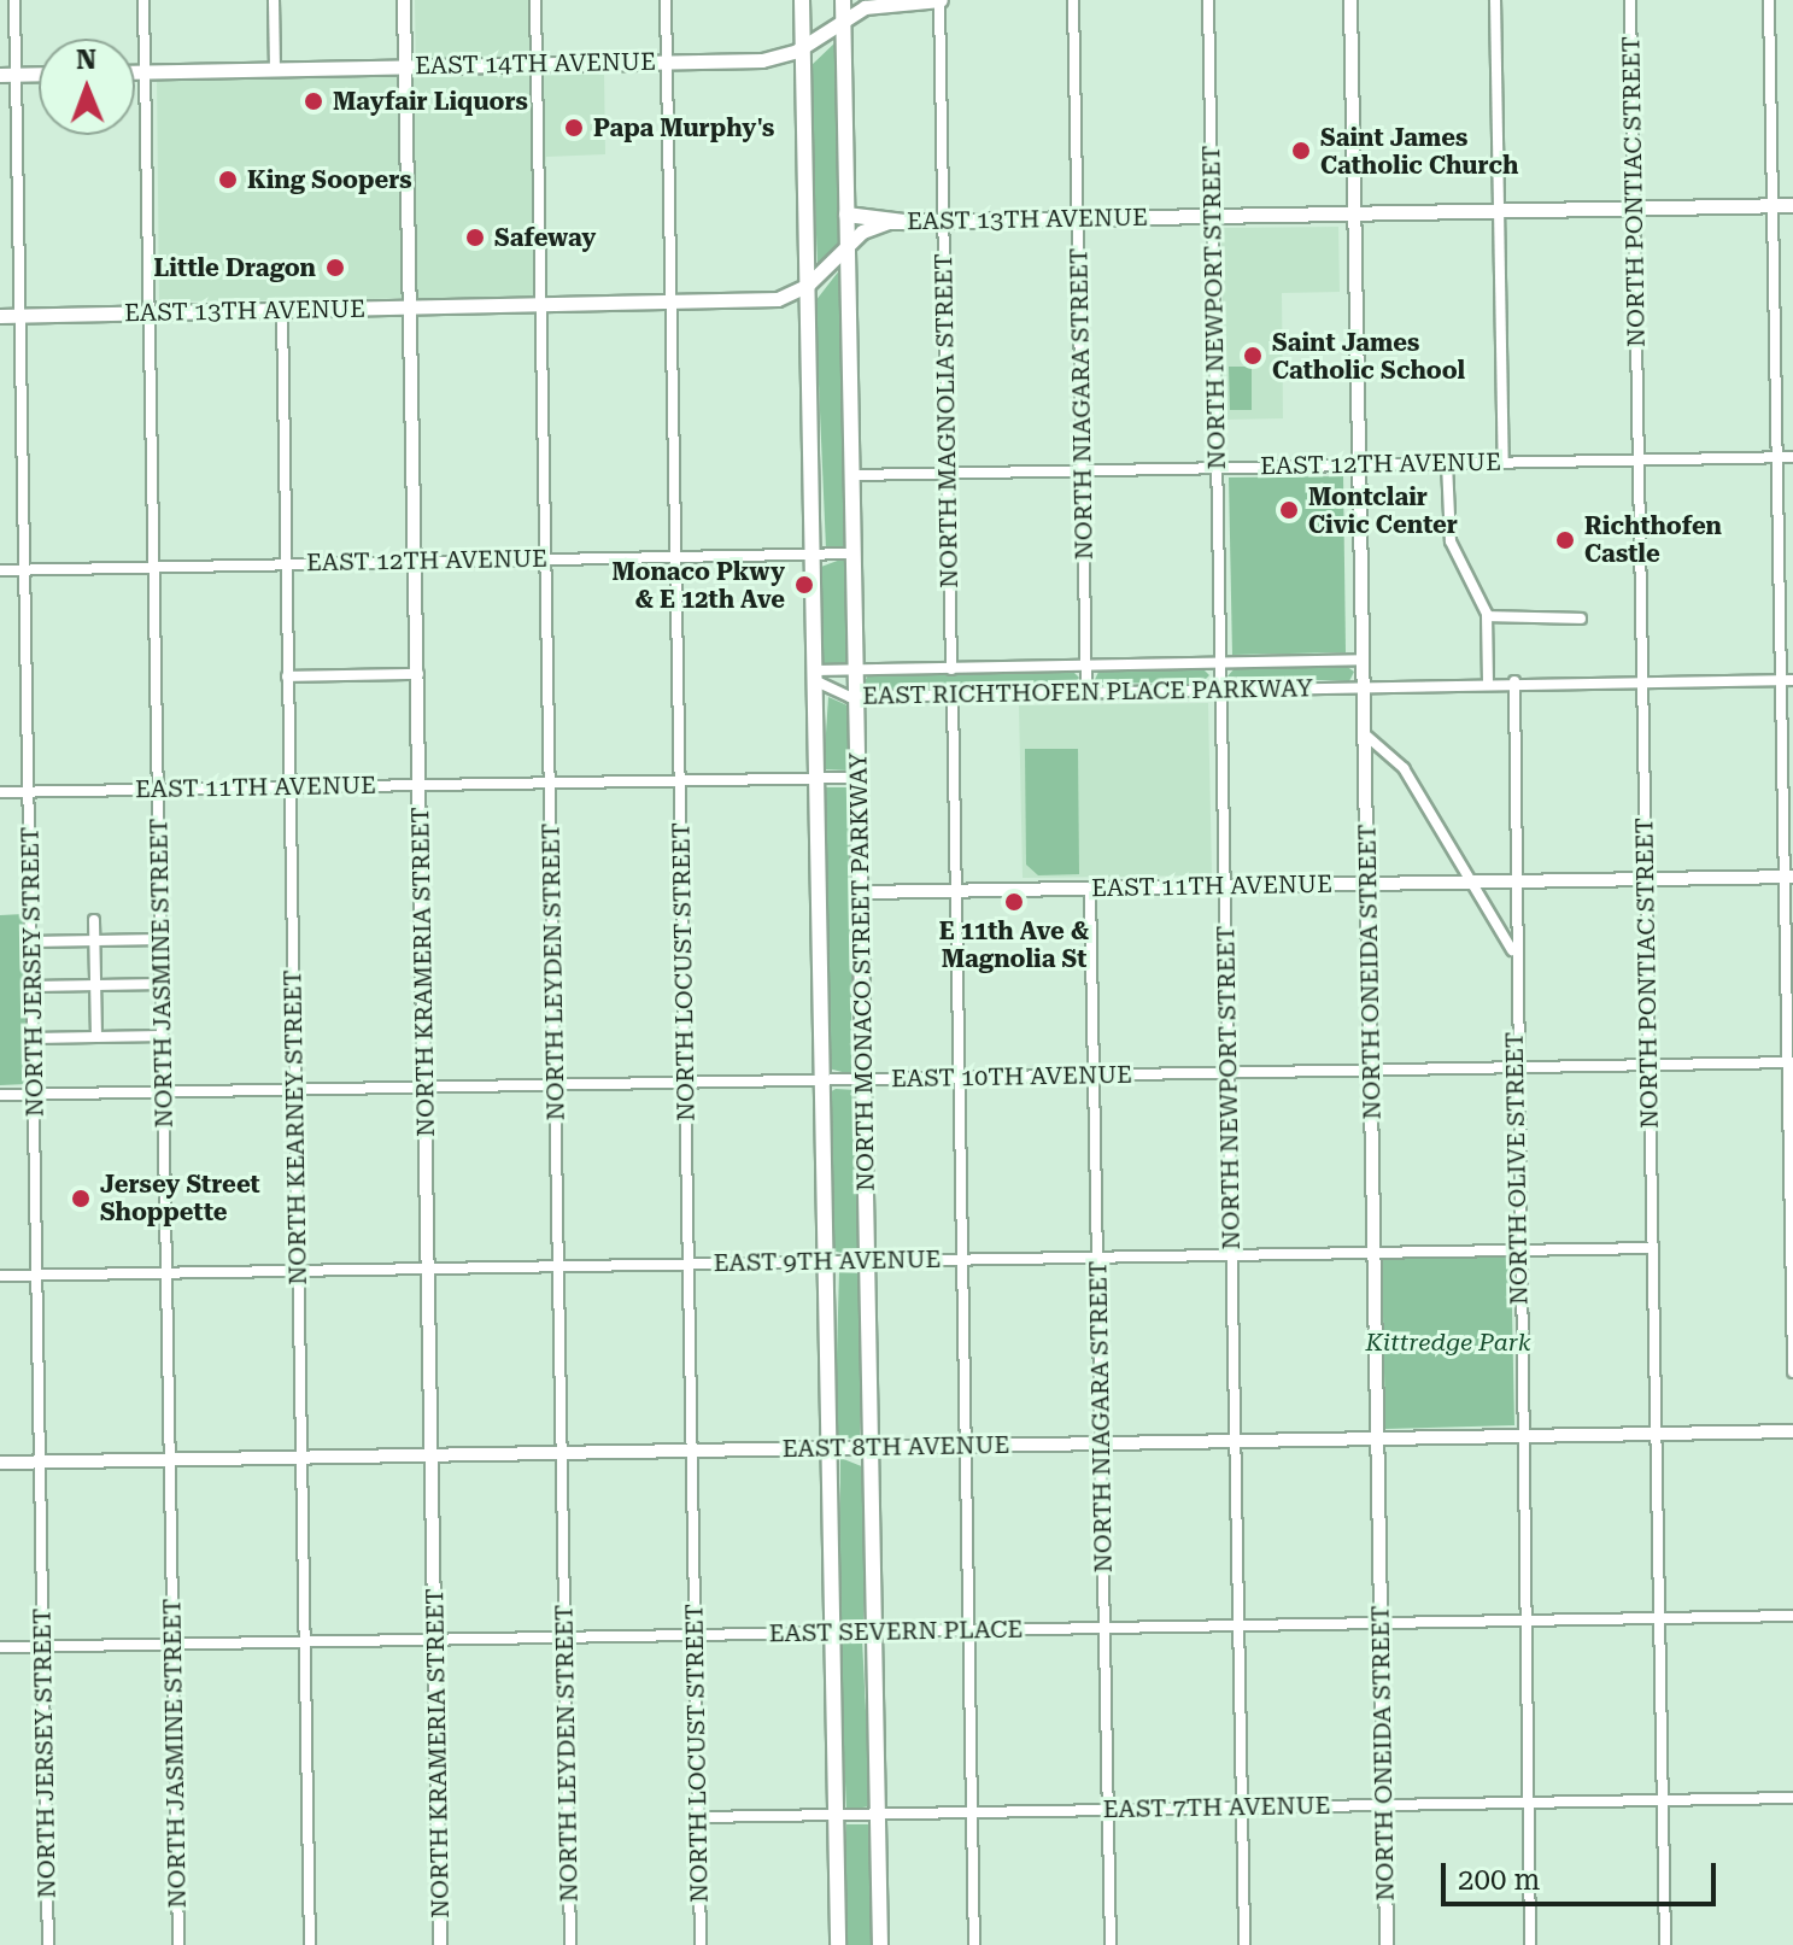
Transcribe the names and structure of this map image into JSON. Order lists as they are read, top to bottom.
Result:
{
  "streets": {
    "main road": ["EAST 14TH AVENUE", "EAST 13TH AVENUE", "NORTH MONACO STREET PARKWAY"],
    "street": [
      "NORTH PONTIAC STREET",
      "NORTH NEWPORT STREET",
      "NORTH NIAGARA STREET",
      "NORTH MAGNOLIA STREET",
      "EAST 12TH AVENUE",
      "EAST RICHTHOFEN PLACE PARKWAY",
      "EAST 11TH AVENUE",
      "NORTH JERSEY STREET",
      "NORTH KRAMERIA STREET",
      "NORTH LEYDEN STREET",
      "NORTH LOCUST STREET",
      "NORTH ONEIDA STREET",
      "NORTH JASMINE STREET",
      "EAST 10TH AVENUE",
      "NORTH KEARNEY STREET",
      "NORTH OLIVE STREET",
      "EAST 9TH AVENUE",
      "EAST 8TH AVENUE",
      "EAST SEVERN PLACE",
      "EAST 7TH AVENUE"
    ]
  },
  "crossings": [
    ["EAST 14TH AVENUE", "NORTH MAGNOLIA STREET"],
    ["EAST 14TH AVENUE", "NORTH KRAMERIA STREET"],
    ["EAST 14TH AVENUE", "NORTH LEYDEN STREET"],
    ["EAST 14TH AVENUE", "NORTH LOCUST STREET"],
    ["EAST 14TH AVENUE", "NORTH MONACO STREET PARKWAY"],
    ["EAST 14TH AVENUE", "NORTH JASMINE STREET"],
    ["NORTH PONTIAC STREET", "EAST 13TH AVENUE"],
    ["NORTH PONTIAC STREET", "EAST 12TH AVENUE"],
    ["NORTH PONTIAC STREET", "EAST RICHTHOFEN PLACE PARKWAY"],
    ["NORTH PONTIAC STREET", "EAST 11TH AVENUE"],
    ["NORTH PONTIAC STREET", "EAST 10TH AVENUE"],
    ["NORTH PONTIAC STREET", "EAST 9TH AVENUE"],
    ["NORTH PONTIAC STREET", "EAST 8TH AVENUE"],
    ["NORTH PONTIAC STREET", "EAST SEVERN PLACE"],
    ["NORTH PONTIAC STREET", "EAST 7TH AVENUE"],
    ["EAST 13TH AVENUE", "NORTH NEWPORT STREET"],
    ["EAST 13TH AVENUE", "NORTH NIAGARA STREET"],
    ["EAST 13TH AVENUE", "NORTH MAGNOLIA STREET"],
    ["EAST 13TH AVENUE", "NORTH JERSEY STREET"],
    ["EAST 13TH AVENUE", "NORTH KRAMERIA STREET"],
    ["EAST 13TH AVENUE", "NORTH LEYDEN STREET"],
    ["EAST 13TH AVENUE", "NORTH LOCUST STREET"],
    ["EAST 13TH AVENUE", "NORTH MONACO STREET PARKWAY"],
    ["EAST 13TH AVENUE", "NORTH ONEIDA STREET"],
    ["EAST 13TH AVENUE", "NORTH JASMINE STREET"],
    ["EAST 13TH AVENUE", "NORTH KEARNEY STREET"],
    ["NORTH NEWPORT STREET", "EAST 12TH AVENUE"],
    ["NORTH NEWPORT STREET", "EAST RICHTHOFEN PLACE PARKWAY"],
    ["NORTH NEWPORT STREET", "EAST 11TH AVENUE"],
    ["NORTH NEWPORT STREET", "EAST 10TH AVENUE"],
    ["NORTH NEWPORT STREET", "EAST 9TH AVENUE"],
    ["NORTH NEWPORT STREET", "EAST 8TH AVENUE"],
    ["NORTH NEWPORT STREET", "EAST SEVERN PLACE"],
    ["NORTH NEWPORT STREET", "EAST 7TH AVENUE"],
    ["NORTH NIAGARA STREET", "EAST 12TH AVENUE"],
    ["NORTH NIAGARA STREET", "EAST RICHTHOFEN PLACE PARKWAY"],
    ["NORTH NIAGARA STREET", "EAST 11TH AVENUE"],
    ["NORTH NIAGARA STREET", "EAST 10TH AVENUE"],
    ["NORTH NIAGARA STREET", "EAST 9TH AVENUE"],
    ["NORTH NIAGARA STREET", "EAST 8TH AVENUE"],
    ["NORTH NIAGARA STREET", "EAST SEVERN PLACE"],
    ["NORTH NIAGARA STREET", "EAST 7TH AVENUE"],
    ["NORTH MAGNOLIA STREET", "EAST 12TH AVENUE"],
    ["NORTH MAGNOLIA STREET", "EAST RICHTHOFEN PLACE PARKWAY"],
    ["EAST 12TH AVENUE", "NORTH JERSEY STREET"],
    ["EAST 12TH AVENUE", "NORTH KRAMERIA STREET"],
    ["EAST 12TH AVENUE", "NORTH LEYDEN STREET"],
    ["EAST 12TH AVENUE", "NORTH LOCUST STREET"],
    ["EAST 12TH AVENUE", "NORTH MONACO STREET PARKWAY"],
    ["EAST 12TH AVENUE", "NORTH ONEIDA STREET"],
    ["EAST 12TH AVENUE", "NORTH JASMINE STREET"],
    ["EAST 12TH AVENUE", "NORTH KEARNEY STREET"],
    ["EAST RICHTHOFEN PLACE PARKWAY", "NORTH MONACO STREET PARKWAY"],
    ["EAST RICHTHOFEN PLACE PARKWAY", "NORTH ONEIDA STREET"],
    ["EAST RICHTHOFEN PLACE PARKWAY", "NORTH OLIVE STREET"],
    ["EAST 11TH AVENUE", "NORTH JERSEY STREET"],
    ["EAST 11TH AVENUE", "NORTH KRAMERIA STREET"],
    ["EAST 11TH AVENUE", "NORTH LEYDEN STREET"],
    ["EAST 11TH AVENUE", "NORTH LOCUST STREET"],
    ["EAST 11TH AVENUE", "NORTH MONACO STREET PARKWAY"],
    ["EAST 11TH AVENUE", "NORTH ONEIDA STREET"],
    ["EAST 11TH AVENUE", "NORTH JASMINE STREET"],
    ["EAST 11TH AVENUE", "NORTH KEARNEY STREET"],
    ["EAST 11TH AVENUE", "NORTH OLIVE STREET"],
    ["NORTH JERSEY STREET", "EAST 10TH AVENUE"],
    ["NORTH JERSEY STREET", "EAST 9TH AVENUE"],
    ["NORTH JERSEY STREET", "EAST 8TH AVENUE"],
    ["NORTH JERSEY STREET", "EAST SEVERN PLACE"],
    ["NORTH KRAMERIA STREET", "EAST 10TH AVENUE"],
    ["NORTH KRAMERIA STREET", "EAST 9TH AVENUE"],
    ["NORTH KRAMERIA STREET", "EAST 8TH AVENUE"],
    ["NORTH KRAMERIA STREET", "EAST SEVERN PLACE"],
    ["NORTH LEYDEN STREET", "EAST 10TH AVENUE"],
    ["NORTH LEYDEN STREET", "EAST 9TH AVENUE"],
    ["NORTH LEYDEN STREET", "EAST 8TH AVENUE"],
    ["NORTH LEYDEN STREET", "EAST SEVERN PLACE"],
    ["NORTH LOCUST STREET", "EAST 10TH AVENUE"],
    ["NORTH LOCUST STREET", "EAST 9TH AVENUE"],
    ["NORTH LOCUST STREET", "EAST 8TH AVENUE"],
    ["NORTH LOCUST STREET", "EAST SEVERN PLACE"],
    ["NORTH LOCUST STREET", "EAST 7TH AVENUE"],
    ["NORTH MONACO STREET PARKWAY", "EAST 10TH AVENUE"],
    ["NORTH MONACO STREET PARKWAY", "EAST 9TH AVENUE"],
    ["NORTH MONACO STREET PARKWAY", "EAST 8TH AVENUE"],
    ["NORTH MONACO STREET PARKWAY", "EAST SEVERN PLACE"],
    ["NORTH MONACO STREET PARKWAY", "EAST 7TH AVENUE"],
    ["NORTH ONEIDA STREET", "EAST 10TH AVENUE"],
    ["NORTH ONEIDA STREET", "EAST 9TH AVENUE"],
    ["NORTH ONEIDA STREET", "EAST 8TH AVENUE"],
    ["NORTH ONEIDA STREET", "EAST SEVERN PLACE"],
    ["NORTH ONEIDA STREET", "EAST 7TH AVENUE"],
    ["NORTH JASMINE STREET", "EAST 10TH AVENUE"],
    ["NORTH JASMINE STREET", "EAST 9TH AVENUE"],
    ["NORTH JASMINE STREET", "EAST 8TH AVENUE"],
    ["NORTH JASMINE STREET", "EAST SEVERN PLACE"],
    ["EAST 10TH AVENUE", "NORTH KEARNEY STREET"],
    ["EAST 10TH AVENUE", "NORTH OLIVE STREET"],
    ["NORTH KEARNEY STREET", "EAST 9TH AVENUE"],
    ["NORTH KEARNEY STREET", "EAST 8TH AVENUE"],
    ["NORTH KEARNEY STREET", "EAST SEVERN PLACE"],
    ["NORTH OLIVE STREET", "EAST 9TH AVENUE"],
    ["NORTH OLIVE STREET", "EAST 8TH AVENUE"],
    ["NORTH OLIVE STREET", "EAST SEVERN PLACE"],
    ["NORTH OLIVE STREET", "EAST 7TH AVENUE"]
  ],
  "parks": ["Kittredge Park"],
  "places": [
    "Mayfair Liquors",
    "Papa Murphy's",
    "Saint James Catholic Church",
    "King Soopers",
    "Safeway",
    "Little Dragon",
    "Saint James Catholic School",
    "Montclair Civic Center",
    "Richthofen Castle",
    "Monaco Pkwy & E 12th Ave",
    "E 11th Ave & Magnolia St",
    "Jersey Street Shoppette"
  ],
  "scale_bar": "200 m",
  "north": "top"
}
